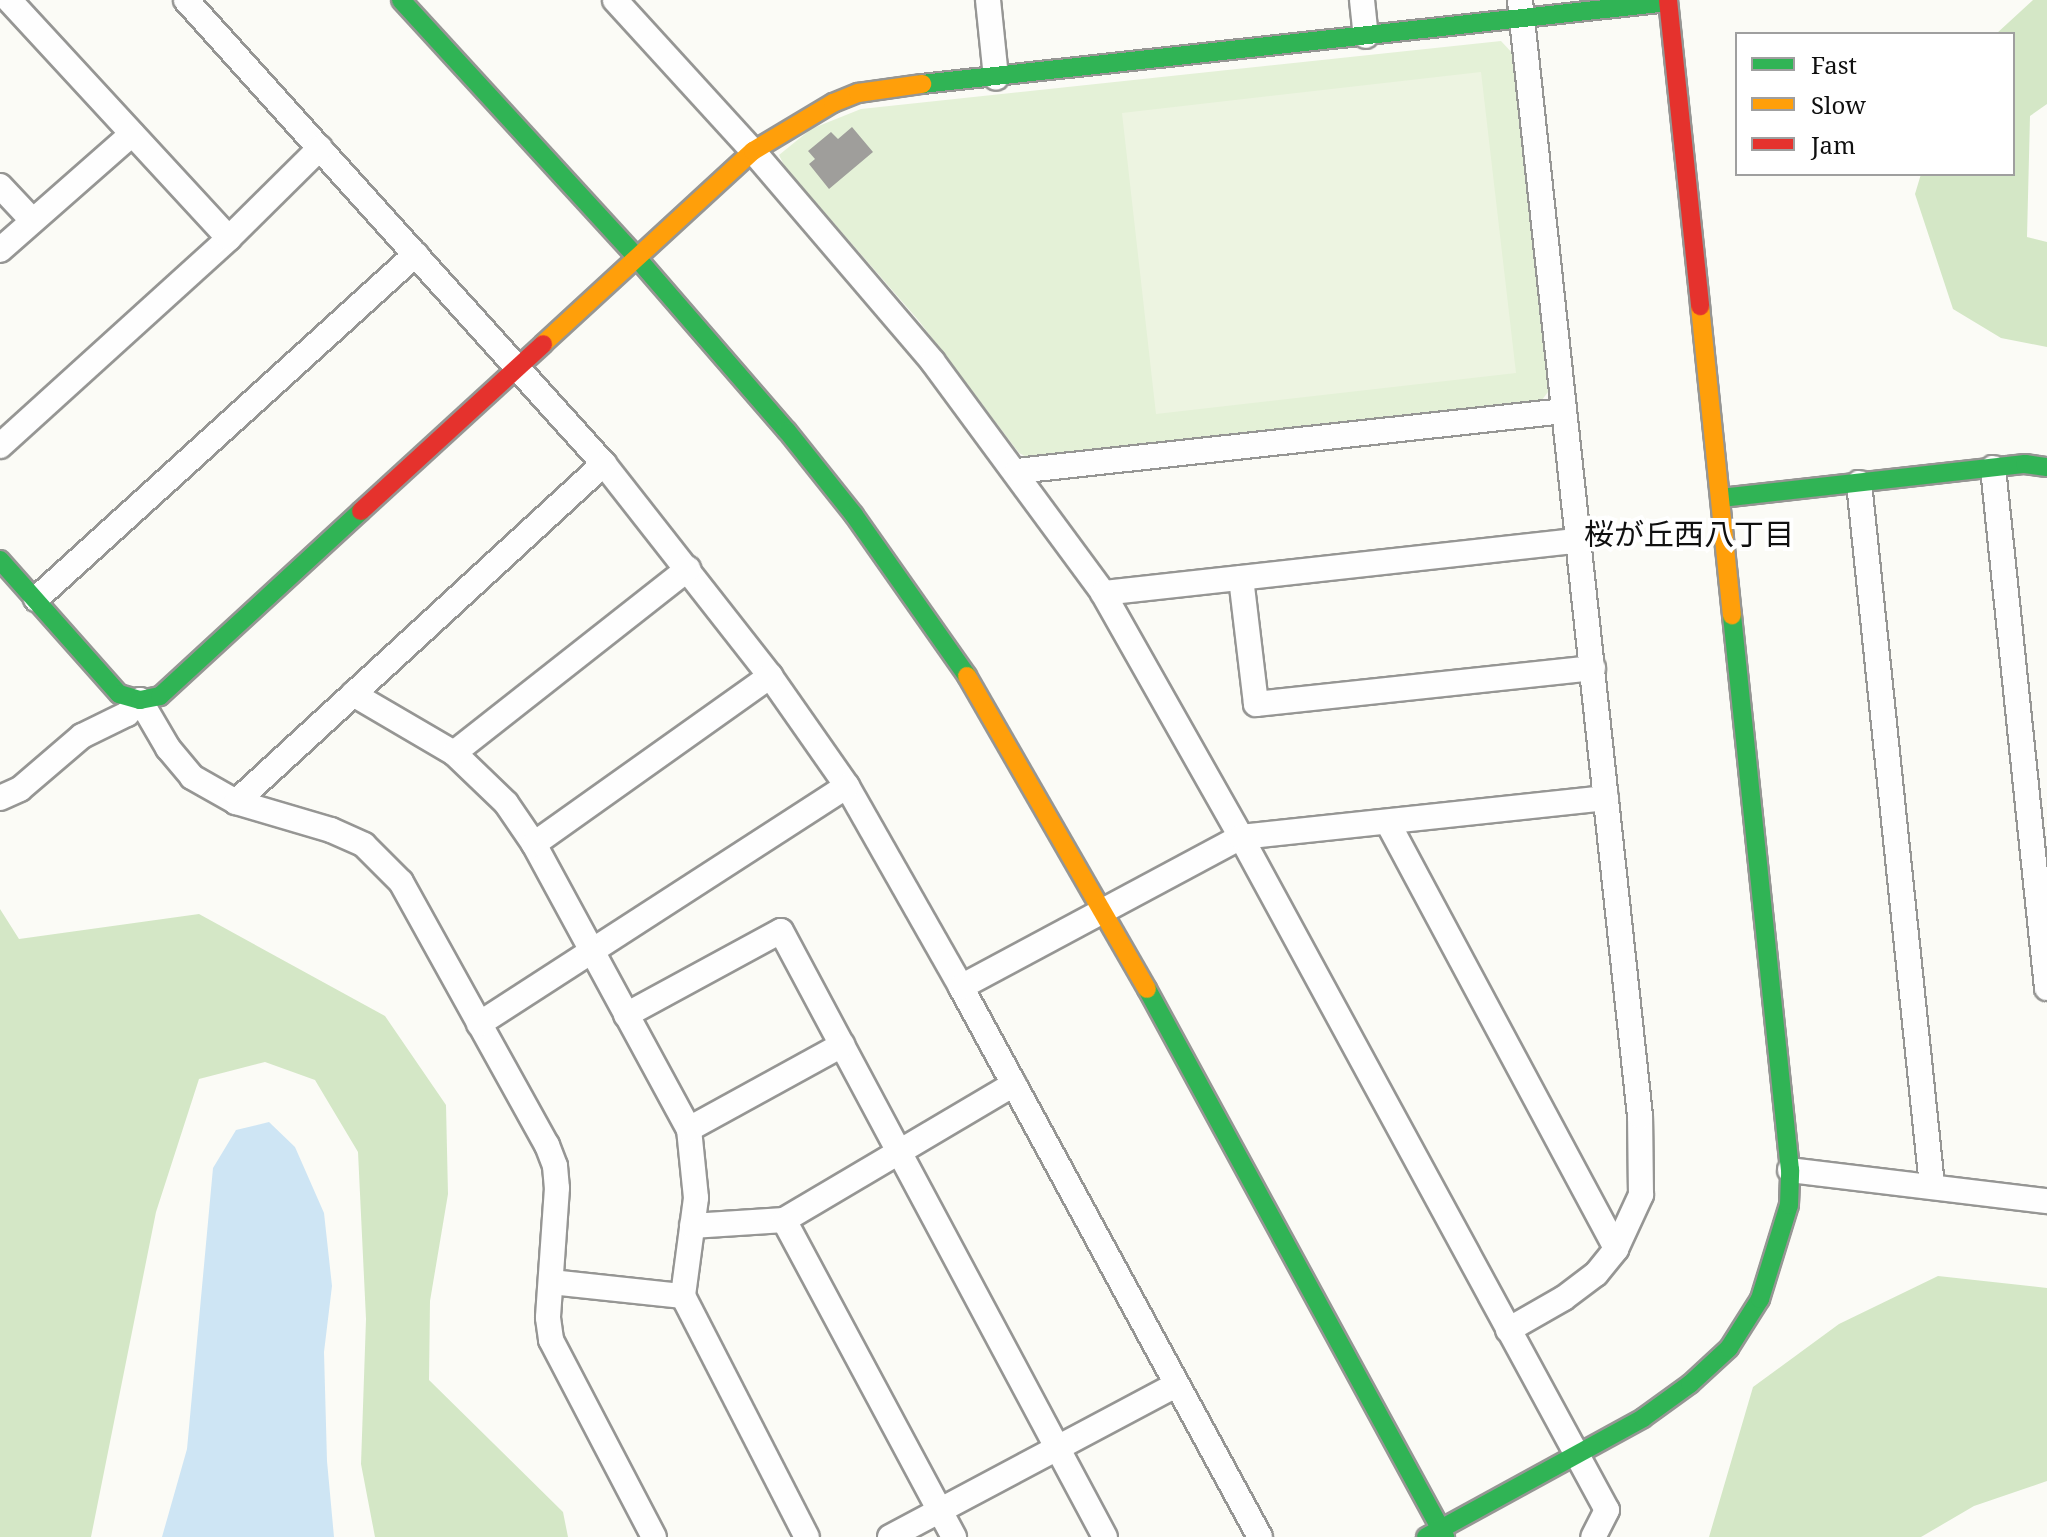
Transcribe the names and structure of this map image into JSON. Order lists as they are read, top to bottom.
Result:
{
  "districts": ["桜が丘西八丁目"],
  "legend": ["Fast", "Slow", "Jam"]
}
